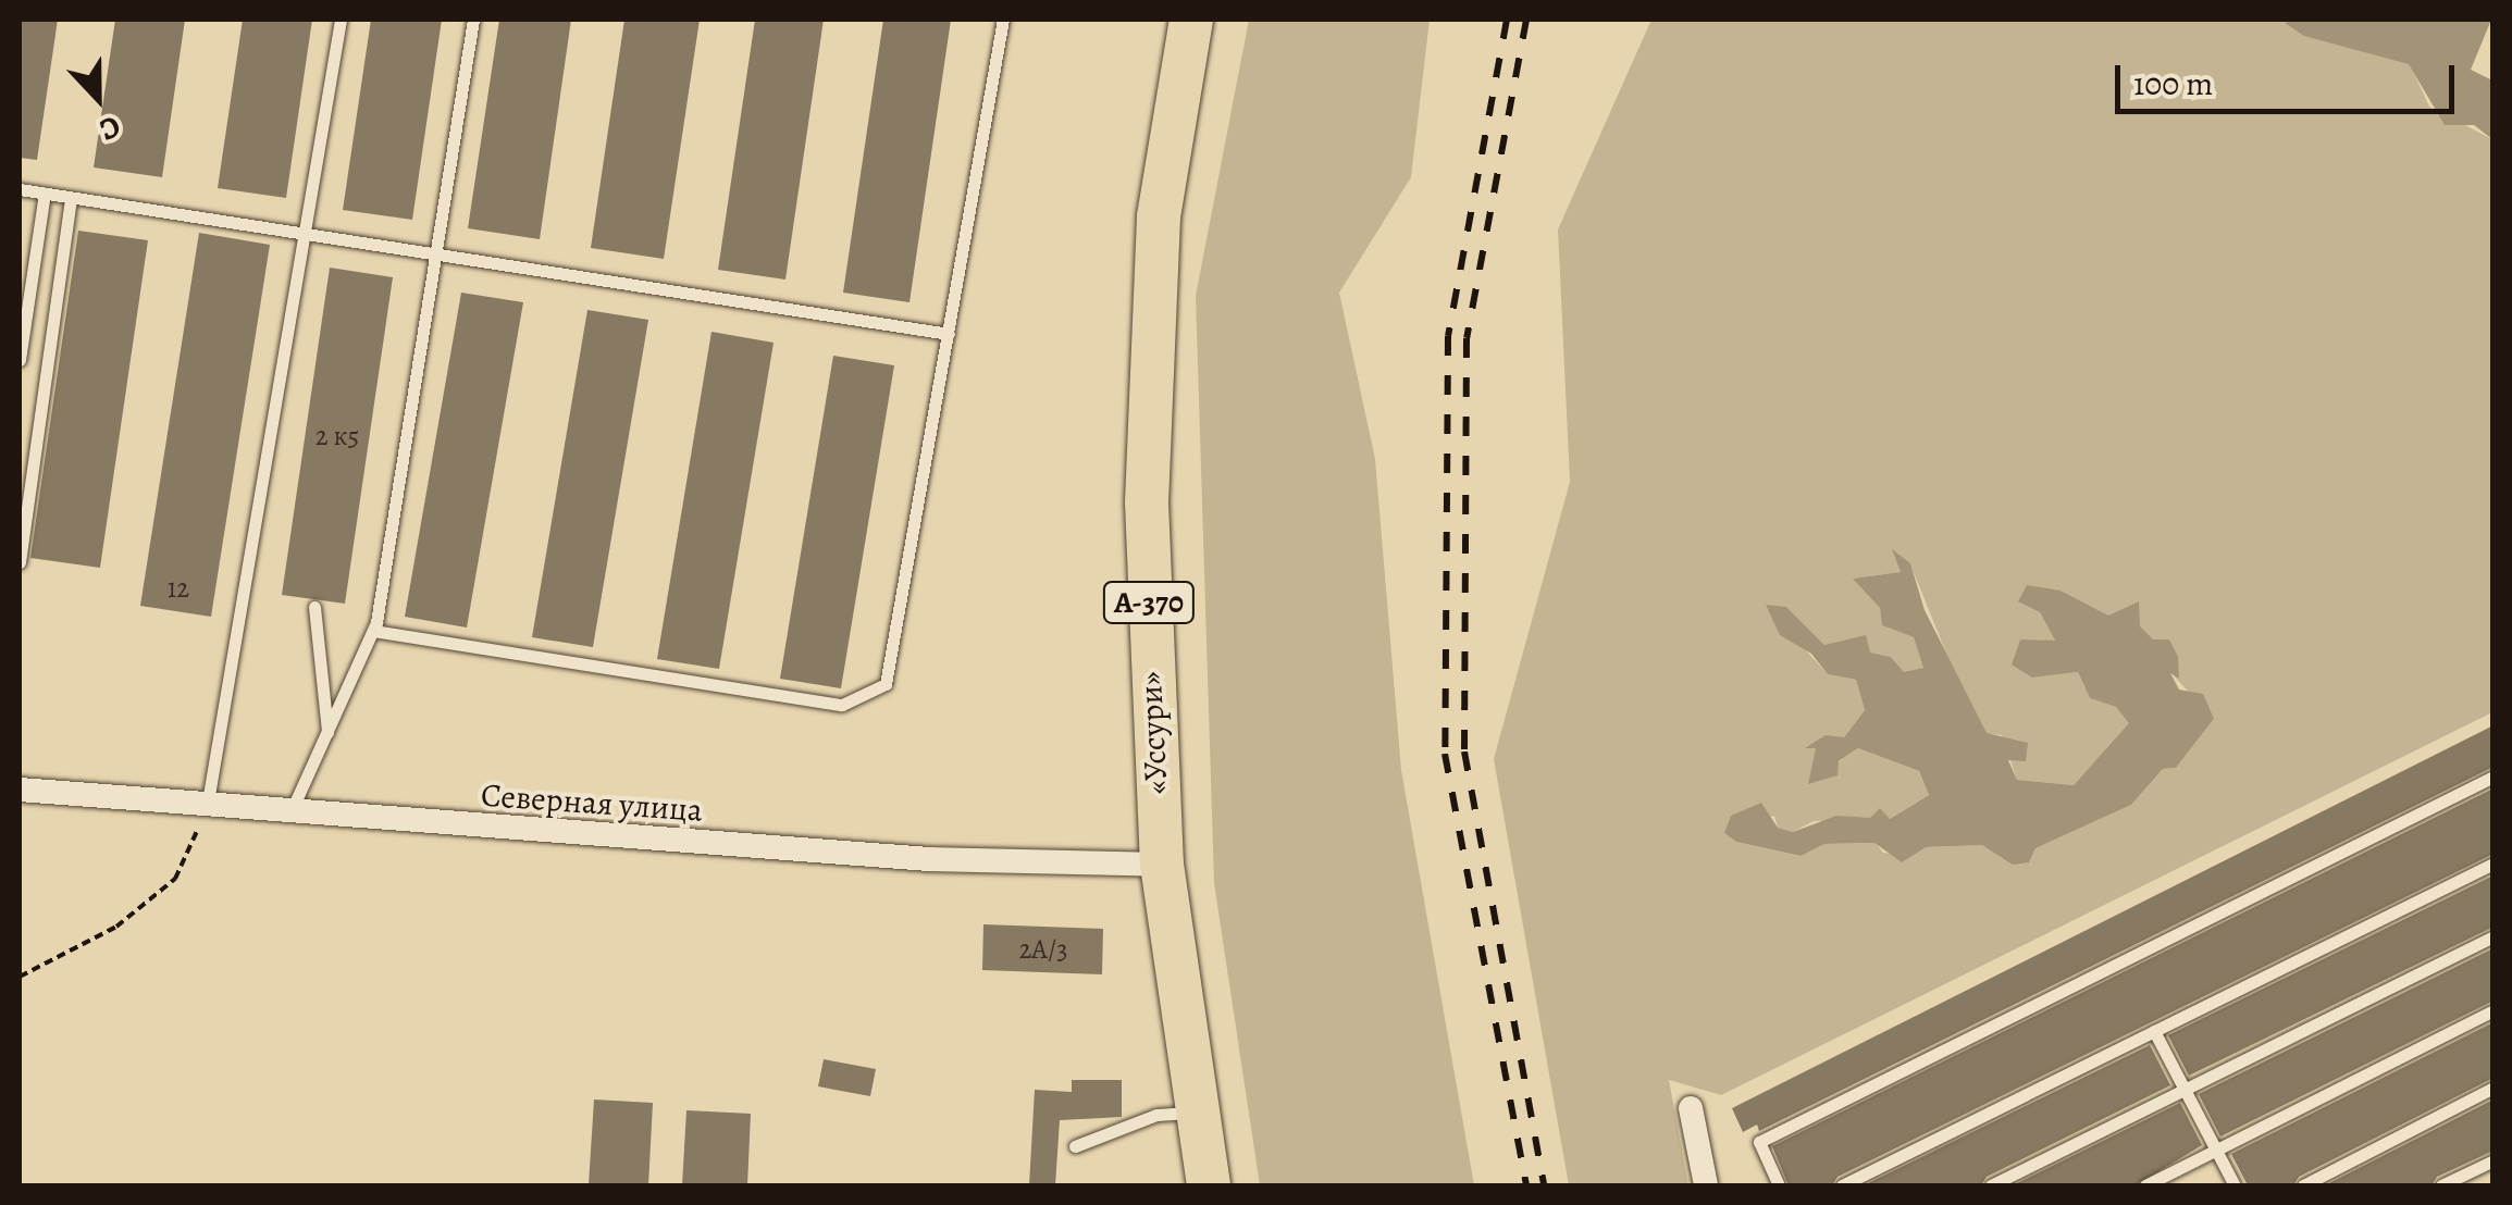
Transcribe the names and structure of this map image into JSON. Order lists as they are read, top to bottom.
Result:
{
  "streets": {
    "highway": ["А-370", "«Уссури»"],
    "street": ["Северная улица"]
  },
  "crossings": [
    ["«Уссури»", "Северная улица"]
  ],
  "house_numbers": ["2 к5", "12", "2А/3"],
  "scale_bar": "100 m",
  "north": "bottom"
}
